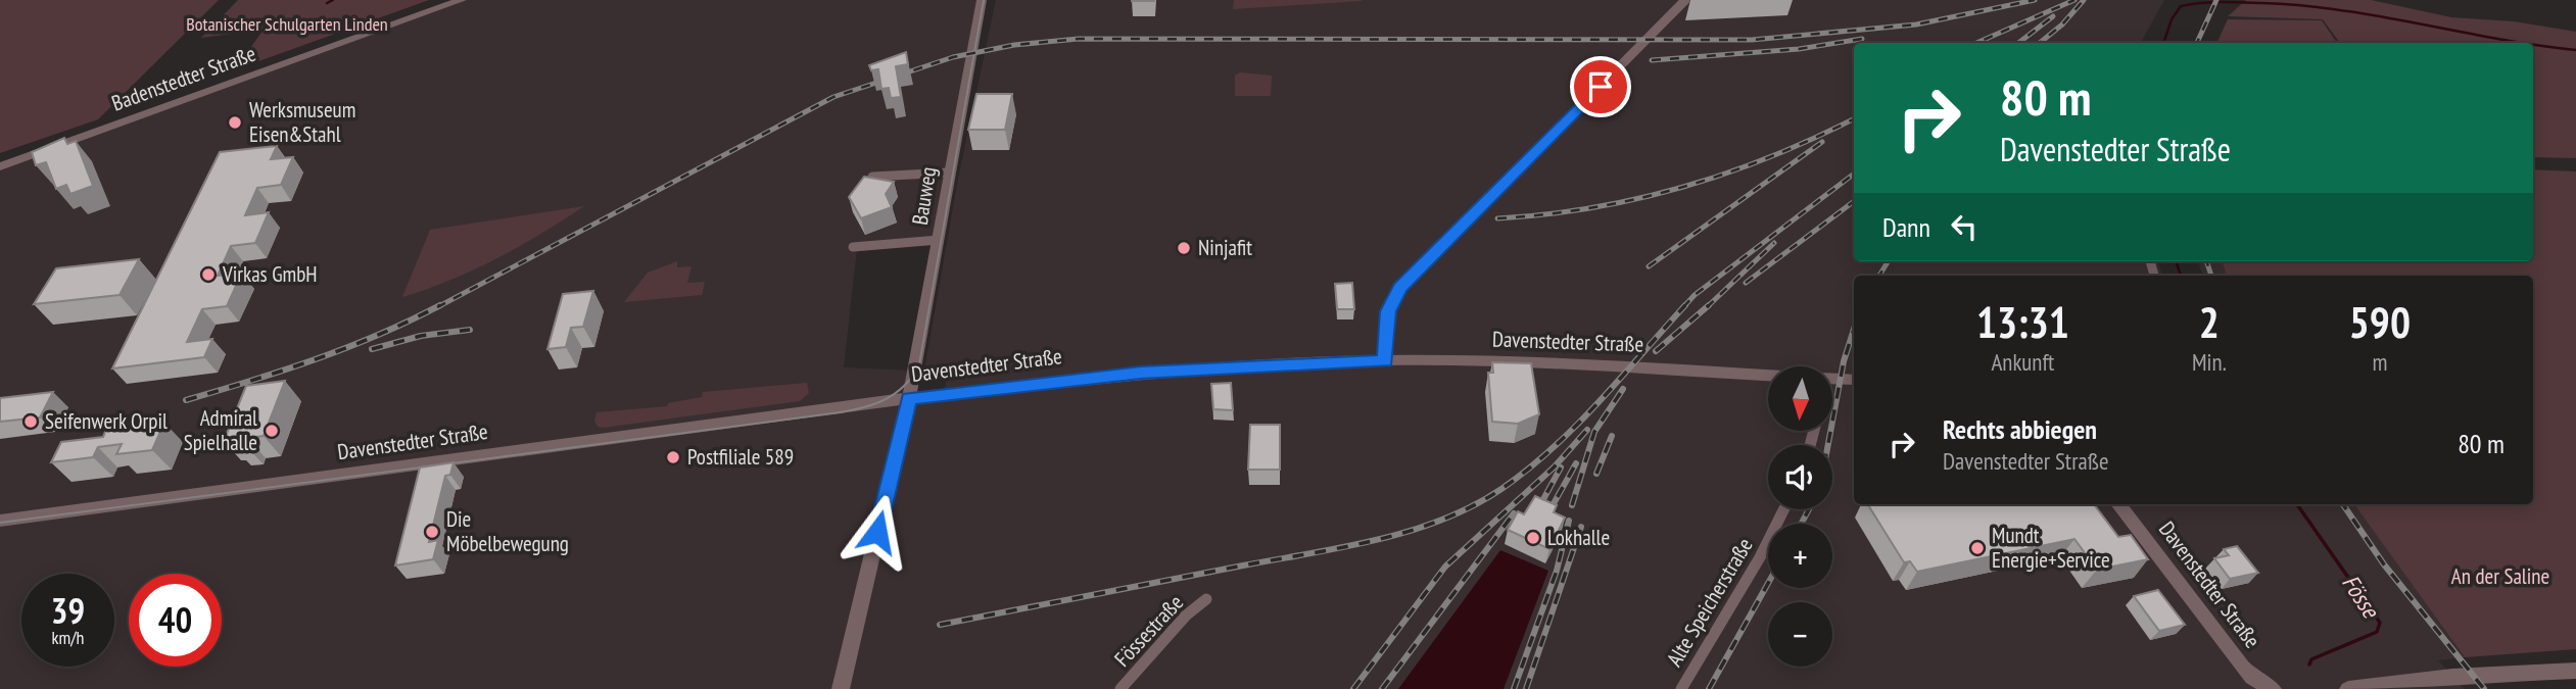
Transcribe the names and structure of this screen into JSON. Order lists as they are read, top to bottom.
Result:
{
  "streets": {
    "street": [
      "Badenstedter Straße",
      "Bauweg",
      "Davenstedter Straße",
      "Alte Speicherstraße",
      "Fössestraße"
    ]
  },
  "crossings": [
    ["Bauweg", "Davenstedter Straße"]
  ],
  "water": ["Fösse"],
  "parks": ["Botanischer Schulgarten Linden", "An der Saline"],
  "places": [
    "Werksmuseum Eisen&Stahl",
    "Ninjafit",
    "Virkas GmbH",
    "Seifenwerk Orpil",
    "Admiral Spielhalle",
    "Postfiliale 589",
    "Die Möbelbewegung",
    "Lokhalle",
    "Mundt Energie+Service"
  ],
  "north": "bottom",
  "page": {
    "turn": ["80 m", "Davenstedter Straße"],
    "then": "Dann",
    "eta": [
      "13:31",
      "Ankunft",
      "2",
      "Min.",
      "590",
      "m"
    ],
    "map_buttons": ["+", "−"],
    "list": [
      {
        "name": "Rechts abbiegen",
        "note": "Davenstedter Straße",
        "value": "80 m"
      }
    ],
    "speed": "39 km/h",
    "limit": "40"
  }
}
